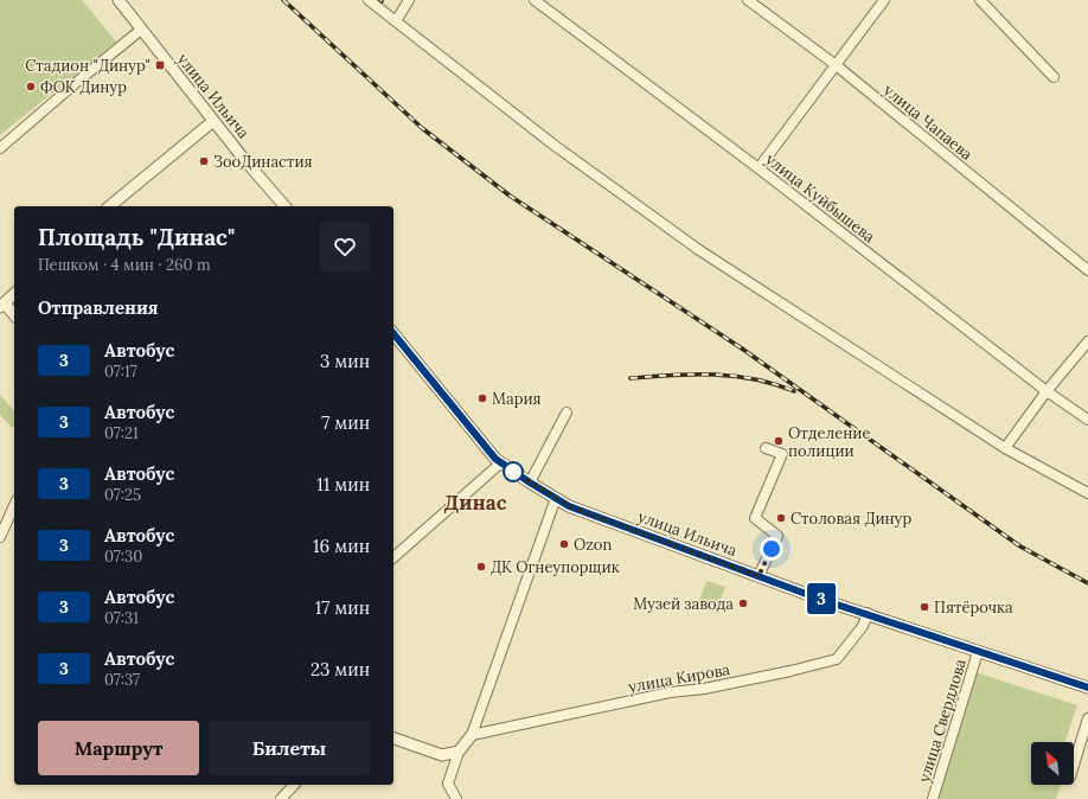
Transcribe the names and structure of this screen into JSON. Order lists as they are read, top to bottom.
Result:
{
  "streets": {
    "street": [
      "улица Ильича",
      "улица Чапаева",
      "улица Куйбышева",
      "улица Кирова",
      "улица Свердлова"
    ]
  },
  "crossings": [
    ["улица Ильича", "улица Кирова"],
    ["улица Ильича", "улица Свердлова"]
  ],
  "districts": ["Динас"],
  "places": {
    "transit": ["Стадион \"Динур\""],
    "other": [
      "ФОК Динур",
      "ЗооДинастия",
      "Мария",
      "Отделение полиции",
      "Столовая Динур",
      "Ozon",
      "ДК Огнеупорщик",
      "Музей завода",
      "Пятёрочка"
    ]
  },
  "lines": ["bus line 3"],
  "north": "top left",
  "page": {
    "on_map": "3",
    "heading": [
      ["Площадь \"Динас\"", "Пешком · 4 мин · 260 m"],
      "Отправления"
    ],
    "list": [
      {
        "mark": "3",
        "name": "Автобус",
        "note": "07:17",
        "value": "3 мин"
      },
      {
        "mark": "3",
        "name": "Автобус",
        "note": "07:21",
        "value": "7 мин"
      },
      {
        "mark": "3",
        "name": "Автобус",
        "note": "07:25",
        "value": "11 мин"
      },
      {
        "mark": "3",
        "name": "Автобус",
        "note": "07:30",
        "value": "16 мин"
      },
      {
        "mark": "3",
        "name": "Автобус",
        "note": "07:31",
        "value": "17 мин"
      },
      {
        "mark": "3",
        "name": "Автобус",
        "note": "07:37",
        "value": "23 мин"
      }
    ],
    "buttons": ["Маршрут", "Билеты"]
  }
}
